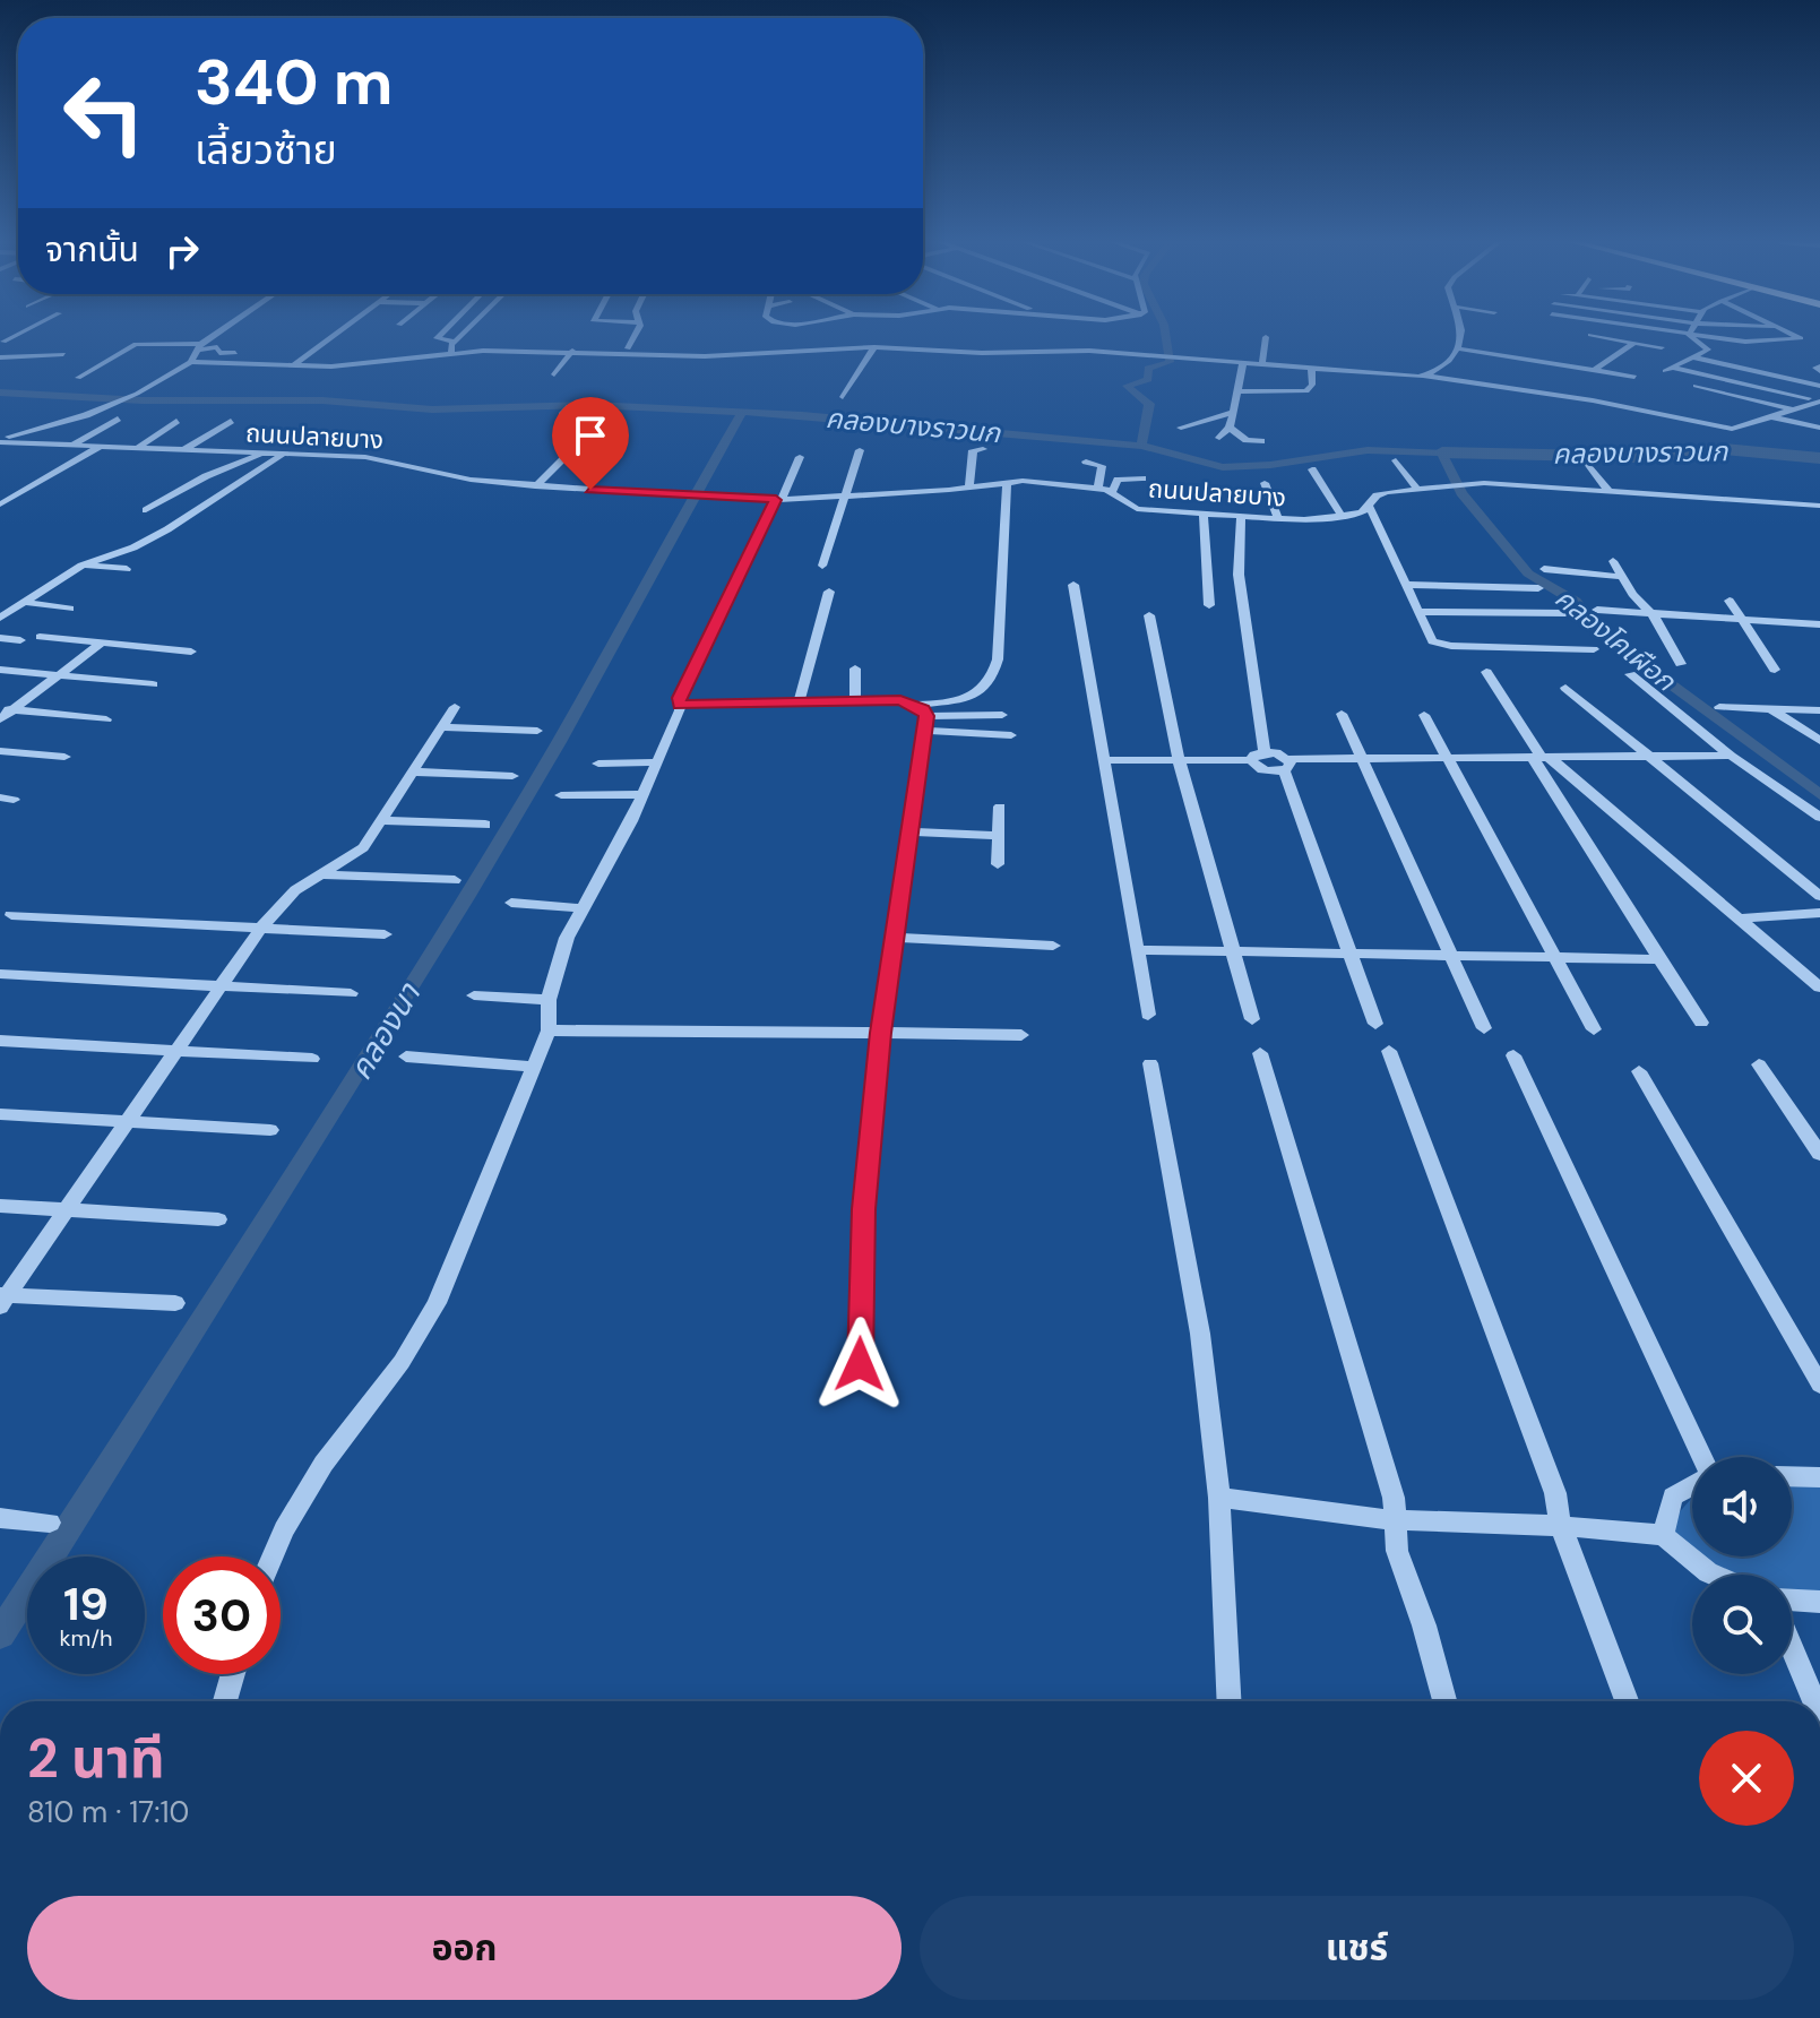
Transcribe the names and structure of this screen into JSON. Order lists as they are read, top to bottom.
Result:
{
  "streets": {
    "street": ["ถนนปลายบาง"]
  },
  "water": ["คลองบางราวนก", "คลองโคเผือก", "คลองนา"],
  "page": {
    "turn": ["340 m", "เลี้ยวซ้าย"],
    "then": "จากนั้น",
    "speed": "19 km/h",
    "limit": "30",
    "heading": ["2 นาที", "810 m · 17:10"],
    "buttons": ["ออก", "แชร์"]
  }
}
